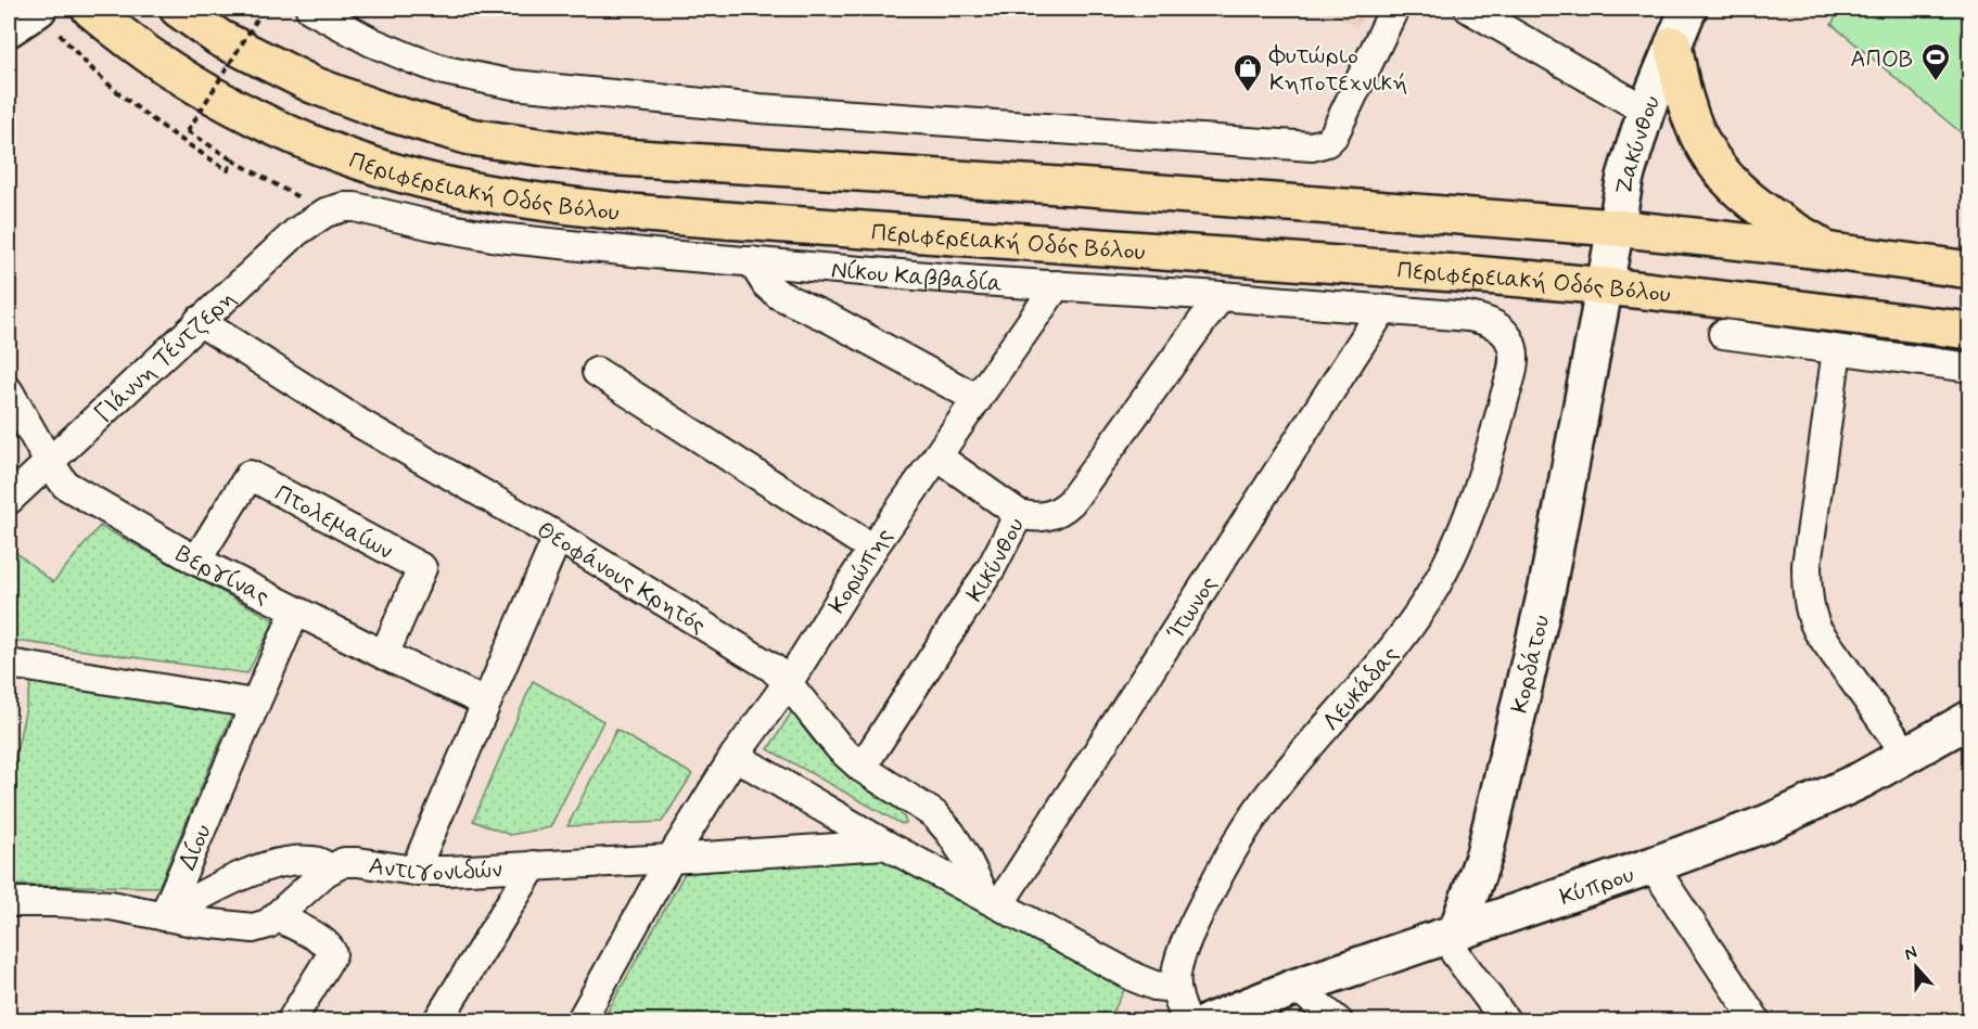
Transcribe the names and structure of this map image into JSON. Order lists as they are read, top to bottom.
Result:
{
  "streets": {
    "main road": ["Περιφερειακή Οδός Βόλου"],
    "street": [
      "Ζακύνθου",
      "Νίκου Καββαδία",
      "ΓΙάννη Τέντζερη",
      "Πτολεμαίων",
      "Κικύνθου",
      "Κορώπης",
      "Βεργίνας",
      "Θεοφάνους Κρητός",
      "Ίτωνος",
      "Κορδάτου",
      "Λευκάδας",
      "Δίου",
      "Αντιγονιδών",
      "Κύπρου"
    ]
  },
  "crossings": [
    ["Ζακύνθου", "Περιφερειακή Οδός Βόλου"],
    ["Ζακύνθου", "Κορδάτου"],
    ["Περιφερειακή Οδός Βόλου", "Κορδάτου"],
    ["Νίκου Καββαδία", "ΓΙάννη Τέντζερη"],
    ["Νίκου Καββαδία", "Κικύνθου"],
    ["Νίκου Καββαδία", "Κορώπης"],
    ["Νίκου Καββαδία", "Ίτωνος"],
    ["Νίκου Καββαδία", "Λευκάδας"],
    ["ΓΙάννη Τέντζερη", "Βεργίνας"],
    ["ΓΙάννη Τέντζερη", "Θεοφάνους Κρητός"],
    ["Πτολεμαίων", "Βεργίνας"],
    ["Κικύνθου", "Θεοφάνους Κρητός"],
    ["Κορώπης", "Θεοφάνους Κρητός"],
    ["Κορώπης", "Αντιγονιδών"],
    ["Βεργίνας", "Δίου"],
    ["Θεοφάνους Κρητός", "Ίτωνος"],
    ["Κορδάτου", "Κύπρου"],
    ["Δίου", "Αντιγονιδών"]
  ],
  "places": {
    "sports": ["ΑΠΟΒ"],
    "shop": ["Φυτώριο Κηποτεχνική"]
  },
  "north": "top"
}
